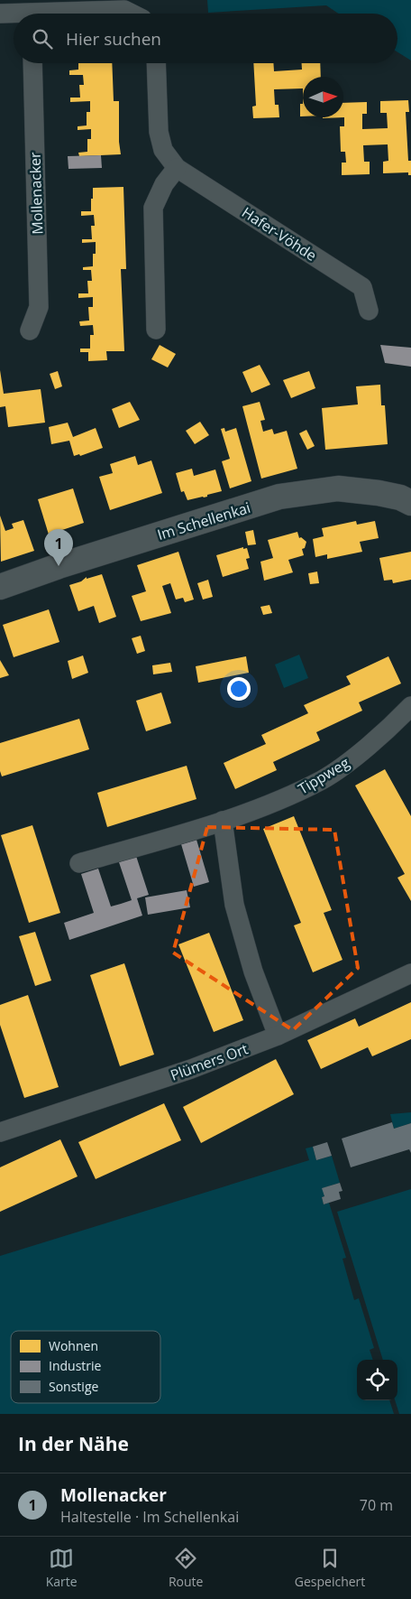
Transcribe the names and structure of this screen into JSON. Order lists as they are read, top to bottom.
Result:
{
  "streets": {
    "street": [
      "Mollenacker",
      "Hafer-Vöhde",
      "Im Schellenkai",
      "Tippweg",
      "Plümers Ort"
    ]
  },
  "legend": ["Wohnen", "Industrie", "Sonstige"],
  "north": "right",
  "page": {
    "search": "Hier suchen",
    "pins": "1",
    "heading": "In der Nähe",
    "list": [
      {
        "mark": "1",
        "name": "Mollenacker",
        "note": "Haltestelle · Im Schellenkai",
        "value": "70 m"
      }
    ],
    "nav": ["Karte", "Route", "Gespeichert"]
  }
}
